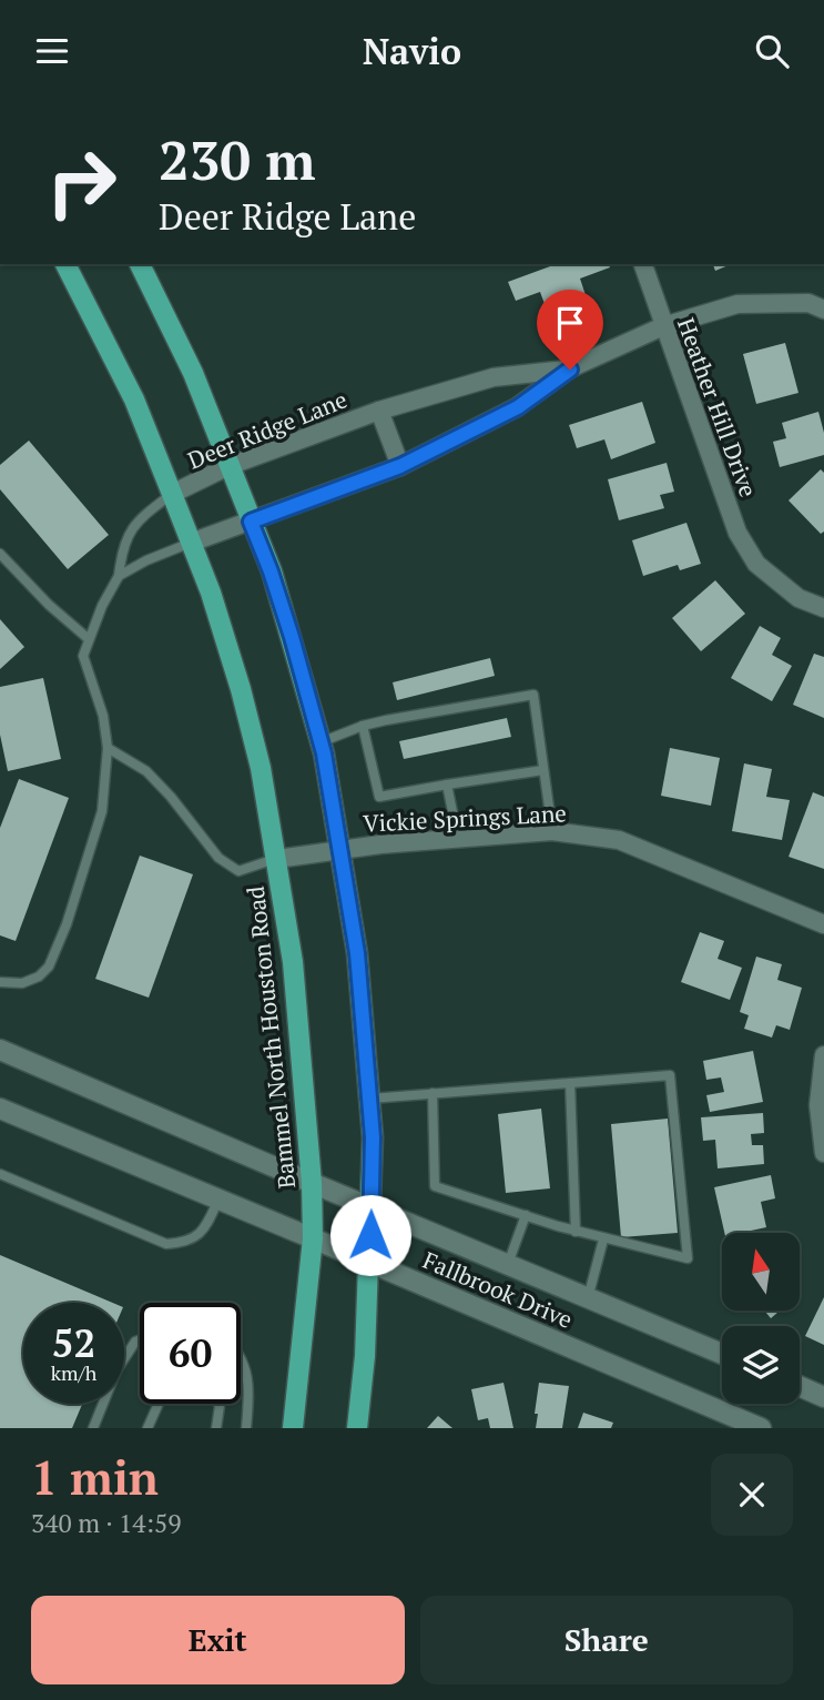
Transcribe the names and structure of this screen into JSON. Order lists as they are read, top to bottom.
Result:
{
  "streets": {
    "main road": ["Bammel North Houston Road", "Fallbrook Drive"],
    "street": ["Heather Hill Drive", "Deer Ridge Lane", "Vickie Springs Lane"]
  },
  "crossings": [
    ["Heather Hill Drive", "Deer Ridge Lane"],
    ["Deer Ridge Lane", "Bammel North Houston Road"],
    ["Vickie Springs Lane", "Bammel North Houston Road"],
    ["Bammel North Houston Road", "Fallbrook Drive"]
  ],
  "north": "top",
  "page": {
    "header": "Navio",
    "turn": ["230 m", "Deer Ridge Lane"],
    "speed": "52 km/h",
    "limit": "60",
    "heading": ["1 min", "340 m · 14:59"],
    "buttons": ["Exit", "Share"]
  }
}
